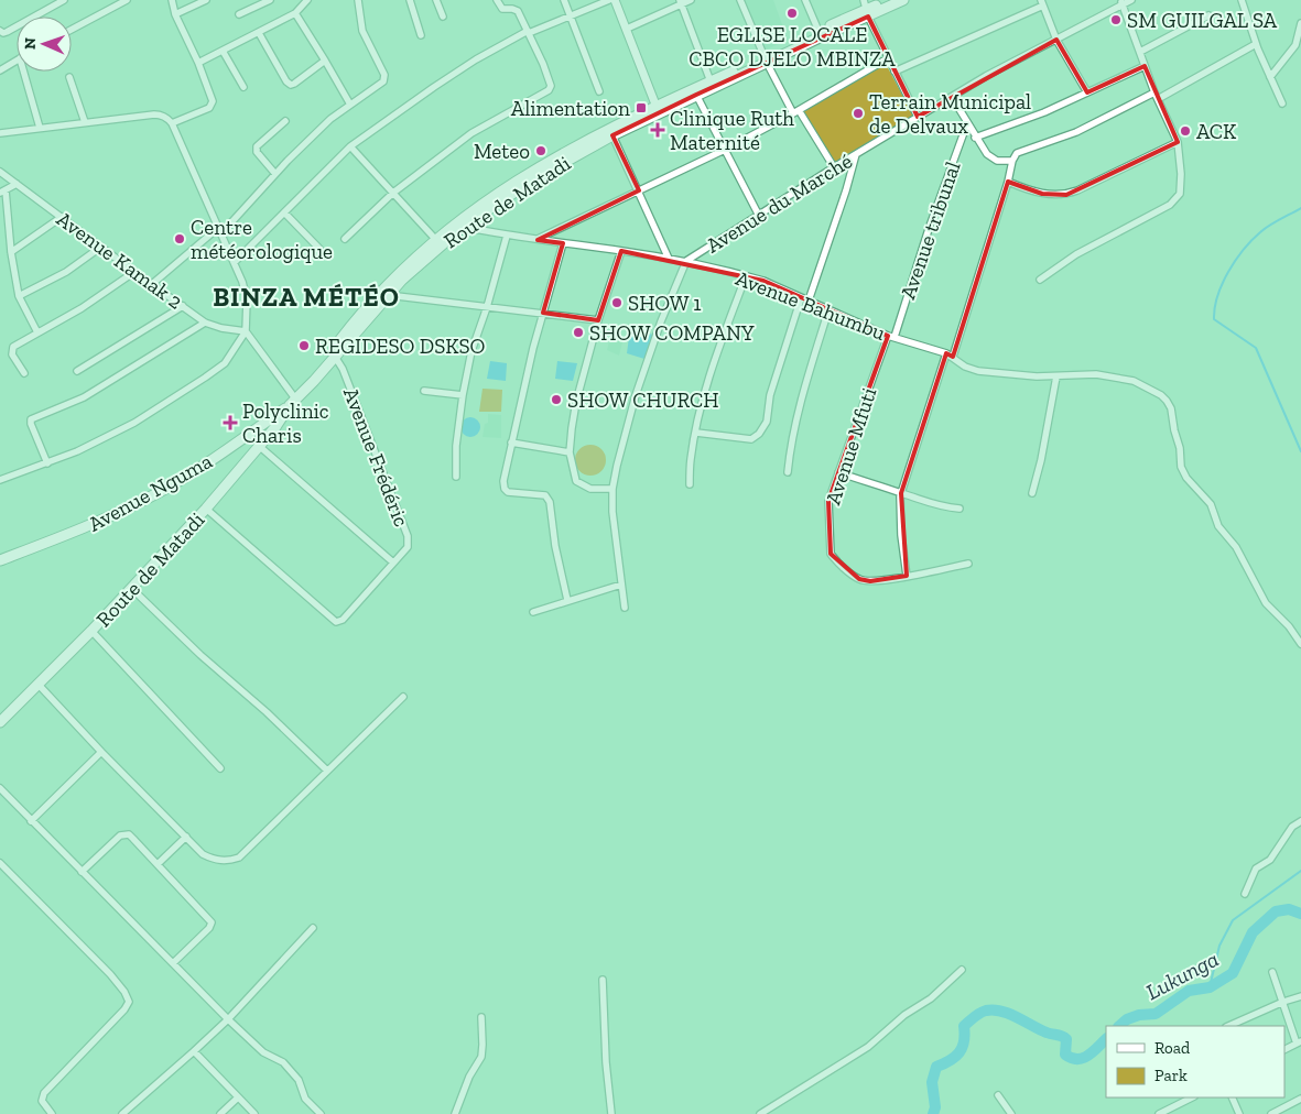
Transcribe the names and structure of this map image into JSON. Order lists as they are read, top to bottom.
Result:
{
  "streets": {
    "main road": ["Route de Matadi", "Avenue Nguma"],
    "street": [
      "Avenue du Marché",
      "Avenue tribunal",
      "Avenue Kamak 2",
      "Avenue Bahumbu",
      "Avenue Mfuti",
      "Avenue Frédéric"
    ]
  },
  "crossings": [
    ["Route de Matadi", "Avenue Bahumbu"],
    ["Route de Matadi", "Avenue Frédéric"],
    ["Route de Matadi", "Avenue Nguma"],
    ["Avenue du Marché", "Avenue Bahumbu"],
    ["Avenue tribunal", "Avenue Bahumbu"],
    ["Avenue tribunal", "Avenue Mfuti"],
    ["Avenue Bahumbu", "Avenue Mfuti"]
  ],
  "districts": ["BINZA MÉTÉO"],
  "water": ["Lukunga"],
  "places": {
    "other": [
      "EGLISE LOCALE CBCO DJELO MBINZA",
      "SM GUILGAL SA",
      "Terrain Municipal de Delvaux",
      "ACK",
      "Meteo",
      "Centre météorologique",
      "SHOW 1",
      "SHOW COMPANY",
      "REGIDESO DSKSO",
      "SHOW CHURCH"
    ],
    "transit": ["Alimentation"],
    "health": ["Clinique Ruth Maternité", "Polyclinic Charis"]
  },
  "legend": ["Road", "Park"],
  "north": "left"
}
